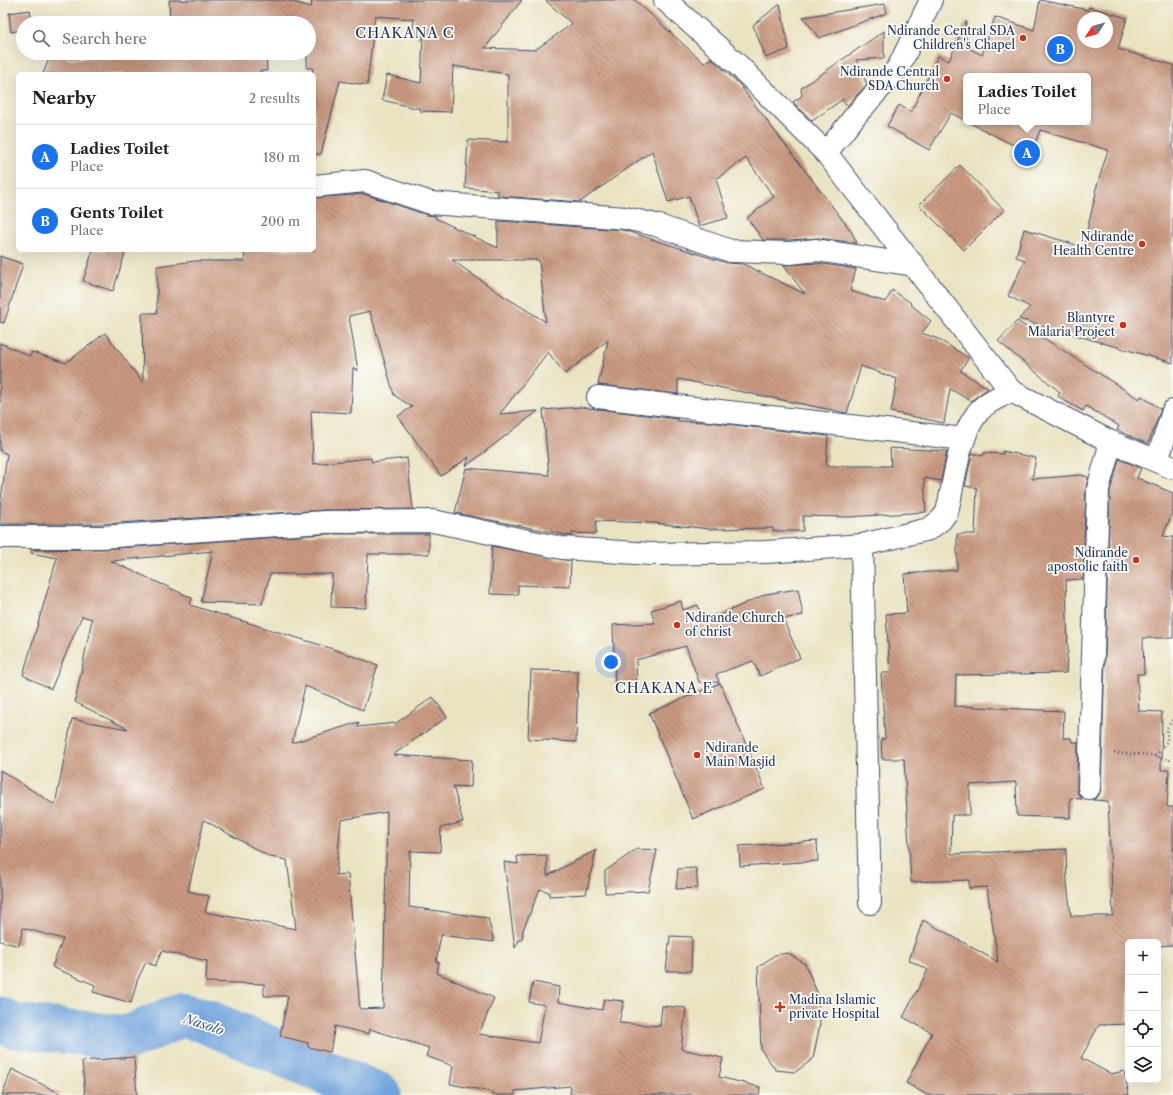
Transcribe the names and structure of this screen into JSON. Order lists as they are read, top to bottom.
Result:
{
  "districts": ["CHAKANA C", "CHAKANA E"],
  "water": ["Nasolo"],
  "places": {
    "other": [
      "Ndirande Central SDA Children's Chapel",
      "Ndirande Central SDA Church",
      "Ndirande Health Centre",
      "Blantyre Malaria Project",
      "Ndirande apostolic faith",
      "Ndirande Church of christ",
      "Ndirande Main Masjid"
    ],
    "health": ["Madina Islamic private Hospital"]
  },
  "north": "bottom left",
  "page": {
    "search": "Search here",
    "pins": ["B", "A"],
    "heading": ["Nearby", "2 results"],
    "popup": ["Ladies Toilet", "Place"],
    "list": [
      {
        "mark": "A",
        "name": "Ladies Toilet",
        "note": "Place",
        "value": "180 m"
      },
      {
        "mark": "B",
        "name": "Gents Toilet",
        "note": "Place",
        "value": "200 m"
      }
    ],
    "map_buttons": ["+", "−"]
  }
}
